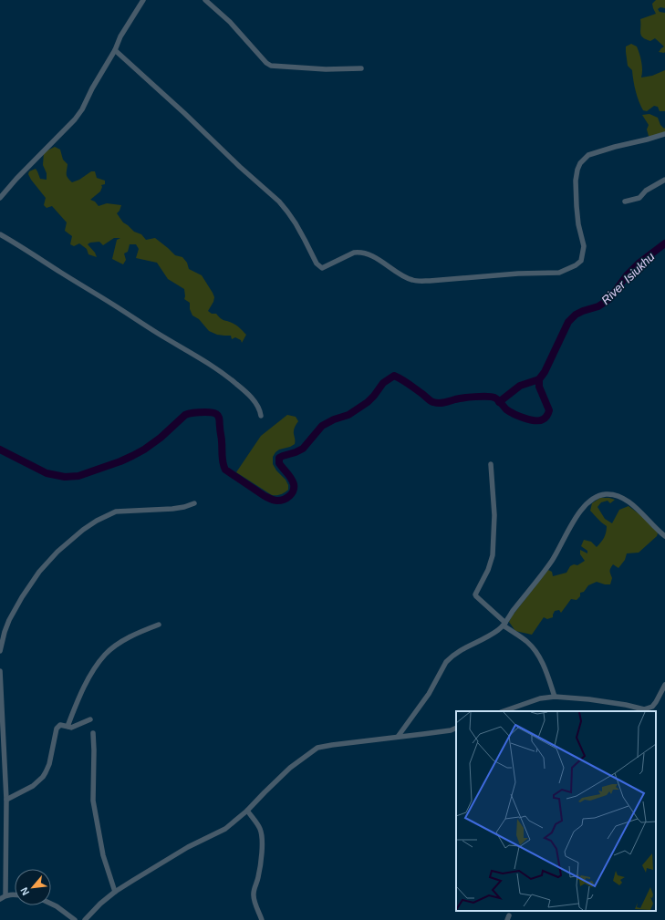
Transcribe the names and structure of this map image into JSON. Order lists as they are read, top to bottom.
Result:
{
  "water": ["River Isiukhu"],
  "north": "bottom left"
}
